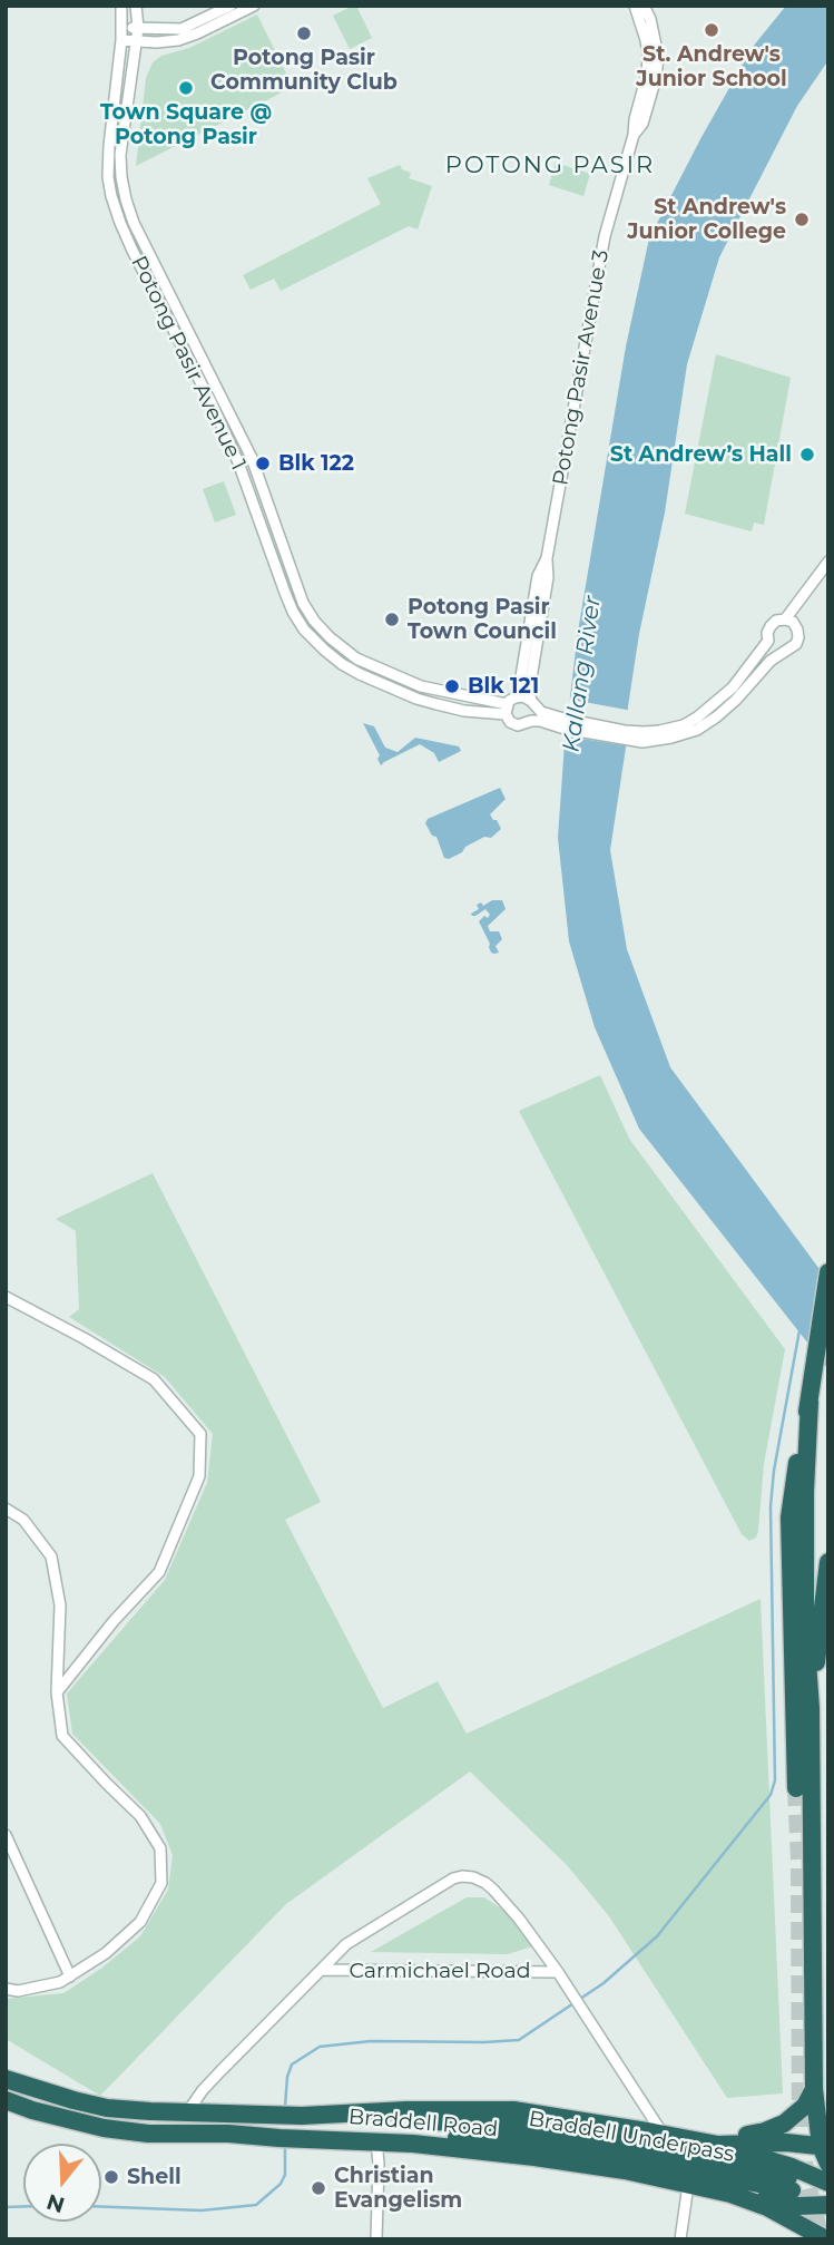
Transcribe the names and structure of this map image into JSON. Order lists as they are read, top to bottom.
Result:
{
  "streets": {
    "highway": ["Braddell Road", "Braddell Underpass"],
    "street": ["Potong Pasir Avenue 1", "Potong Pasir Avenue 3", "Carmichael Road"]
  },
  "crossings": [
    ["Potong Pasir Avenue 1", "Potong Pasir Avenue 3"],
    ["Carmichael Road", "Braddell Road"],
    ["Braddell Road", "Braddell Underpass"]
  ],
  "districts": ["POTONG PASIR"],
  "water": ["Kallang River"],
  "places": [
    "St. Andrew's Junior School",
    "Potong Pasir Community Club",
    "Town Square @ Potong Pasir",
    "St Andrew's Junior College",
    "St Andrew’s Hall",
    "Blk 122",
    "Potong Pasir Town Council",
    "Blk 121",
    "Shell",
    "Christian Evangelism"
  ],
  "north": "bottom"
}
